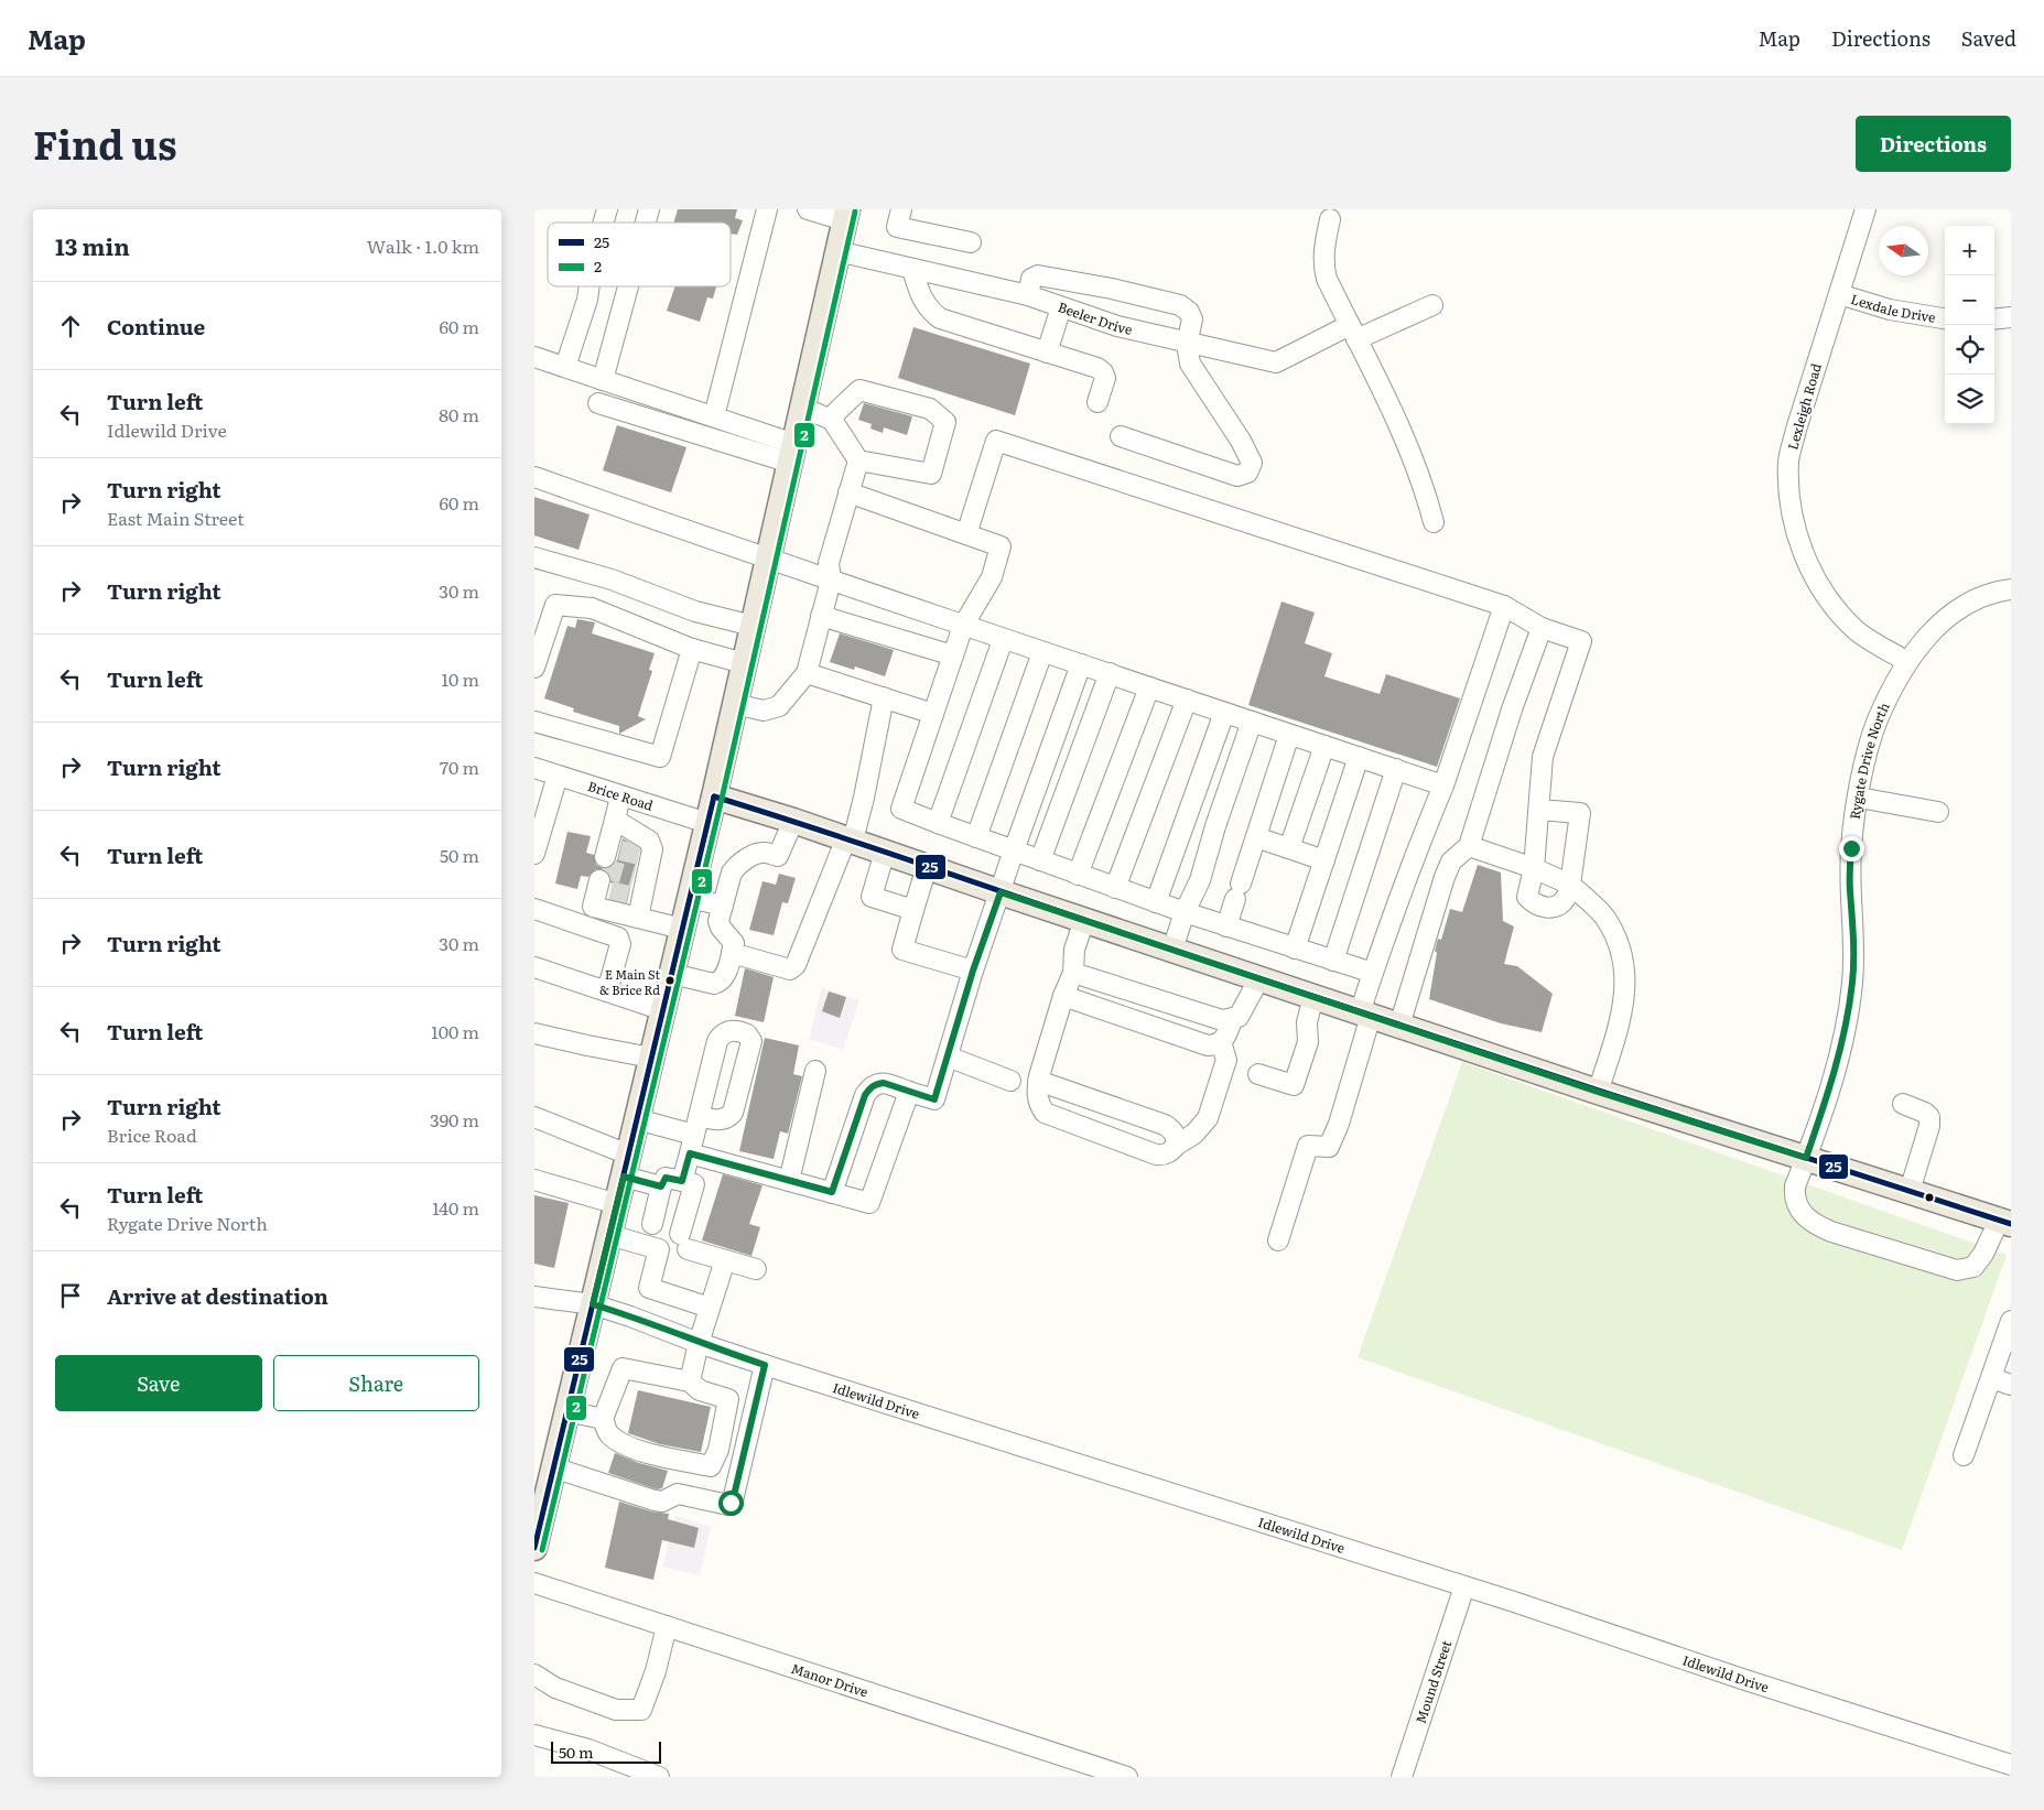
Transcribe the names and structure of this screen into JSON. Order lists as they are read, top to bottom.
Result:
{
  "streets": {
    "street": [
      "Lexdale Drive",
      "Beeler Drive",
      "Lexleigh Road",
      "Rygate Drive North",
      "Brice Road",
      "Idlewild Drive",
      "Manor Drive",
      "Mound Street"
    ]
  },
  "crossings": [
    ["Lexdale Drive", "Lexleigh Road"],
    ["Lexleigh Road", "Rygate Drive North"],
    ["Idlewild Drive", "Mound Street"]
  ],
  "places": ["E Main St & Brice Rd"],
  "lines": ["transit line 2", "transit line 25"],
  "legend": ["25", "2"],
  "scale_bar": "50 m",
  "north": "left",
  "page": {
    "header": "Map",
    "nav": ["Map", "Directions", "Saved"],
    "title": "Find us",
    "buttons": [
      "Directions",
      ["Save", "Share"]
    ],
    "heading": ["13 min", "Walk · 1.0 km"],
    "map_buttons": ["+", "−"],
    "list": [
      ["Continue", "60 m"],
      ["Turn left", "Idlewild Drive", "80 m"],
      ["Turn right", "East Main Street", "60 m"],
      ["Turn right", "30 m"],
      ["Turn left", "10 m"],
      ["Turn right", "70 m"],
      ["Turn left", "50 m"],
      ["Turn right", "30 m"],
      ["Turn left", "100 m"],
      ["Turn right", "Brice Road", "390 m"],
      ["Turn left", "Rygate Drive North", "140 m"],
      "Arrive at destination"
    ],
    "scale": "50 m"
  }
}
